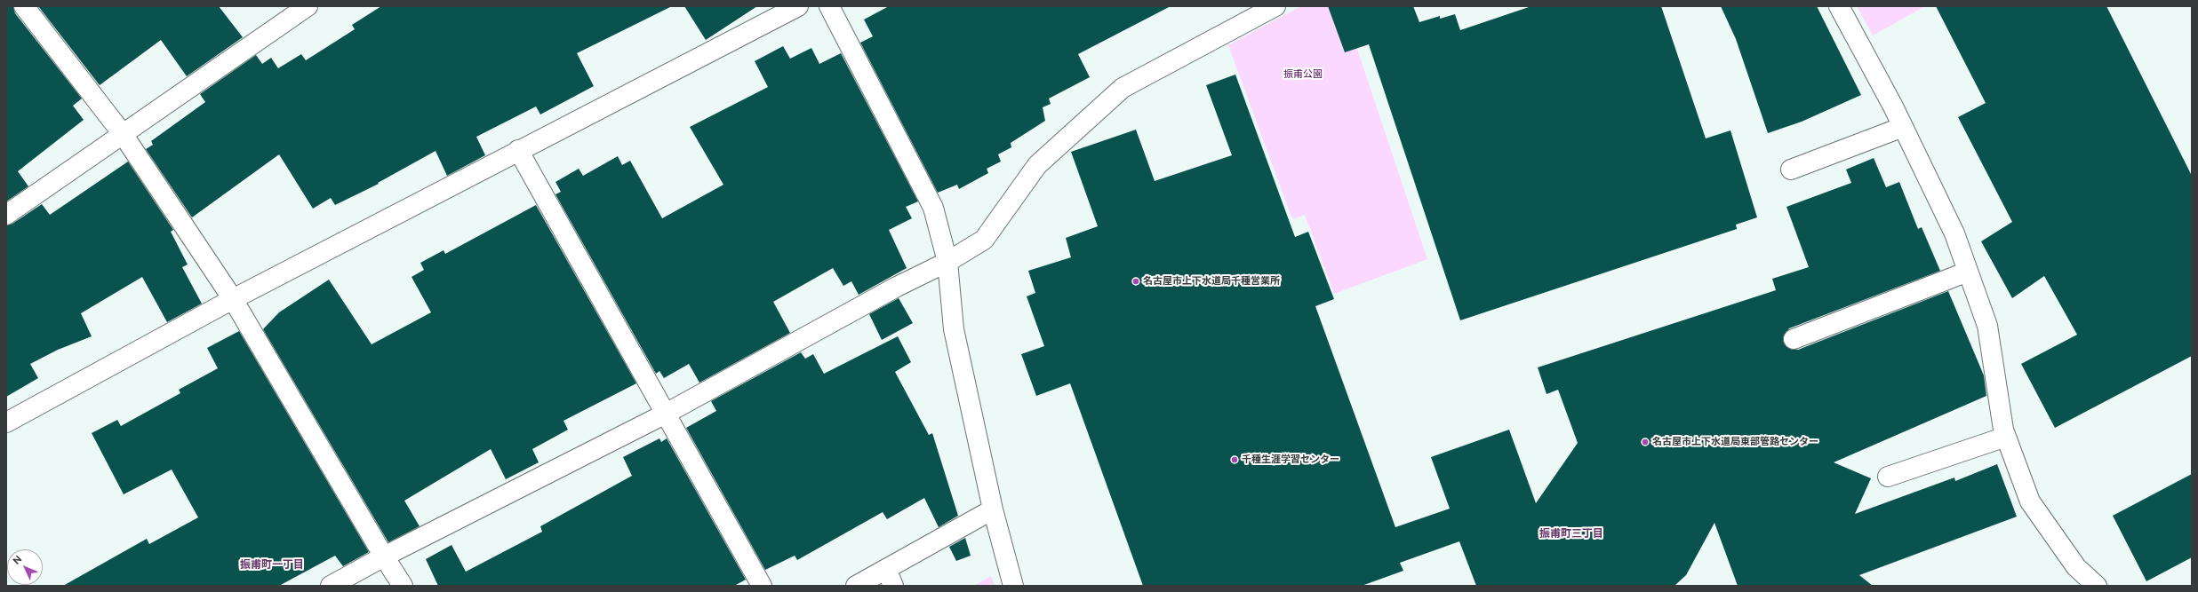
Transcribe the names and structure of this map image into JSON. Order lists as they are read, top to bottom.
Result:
{
  "districts": ["振甫町三丁目", "振甫町一丁目"],
  "parks": ["振甫公園"],
  "places": ["名古屋市上下水道局千種営業所", "名古屋市上下水道局東部管路センター", "千種生涯学習センター"],
  "north": "top left"
}
